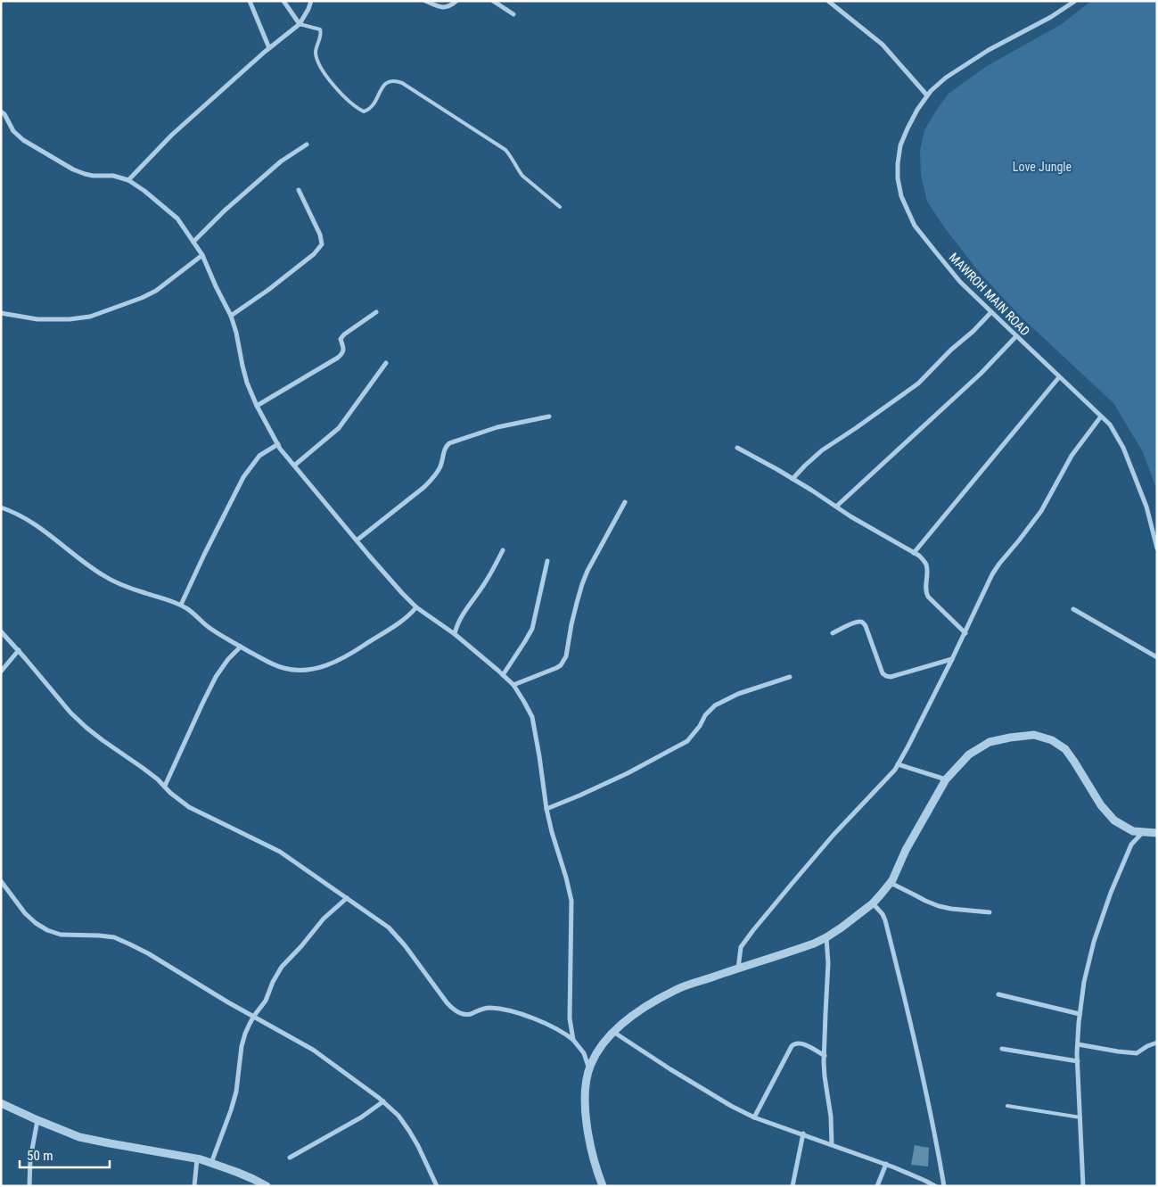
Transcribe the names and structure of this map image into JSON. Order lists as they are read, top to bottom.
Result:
{
  "streets": {
    "street": ["MAWROH MAIN ROAD"]
  },
  "parks": ["Love Jungle"],
  "scale_bar": "50 m"
}
